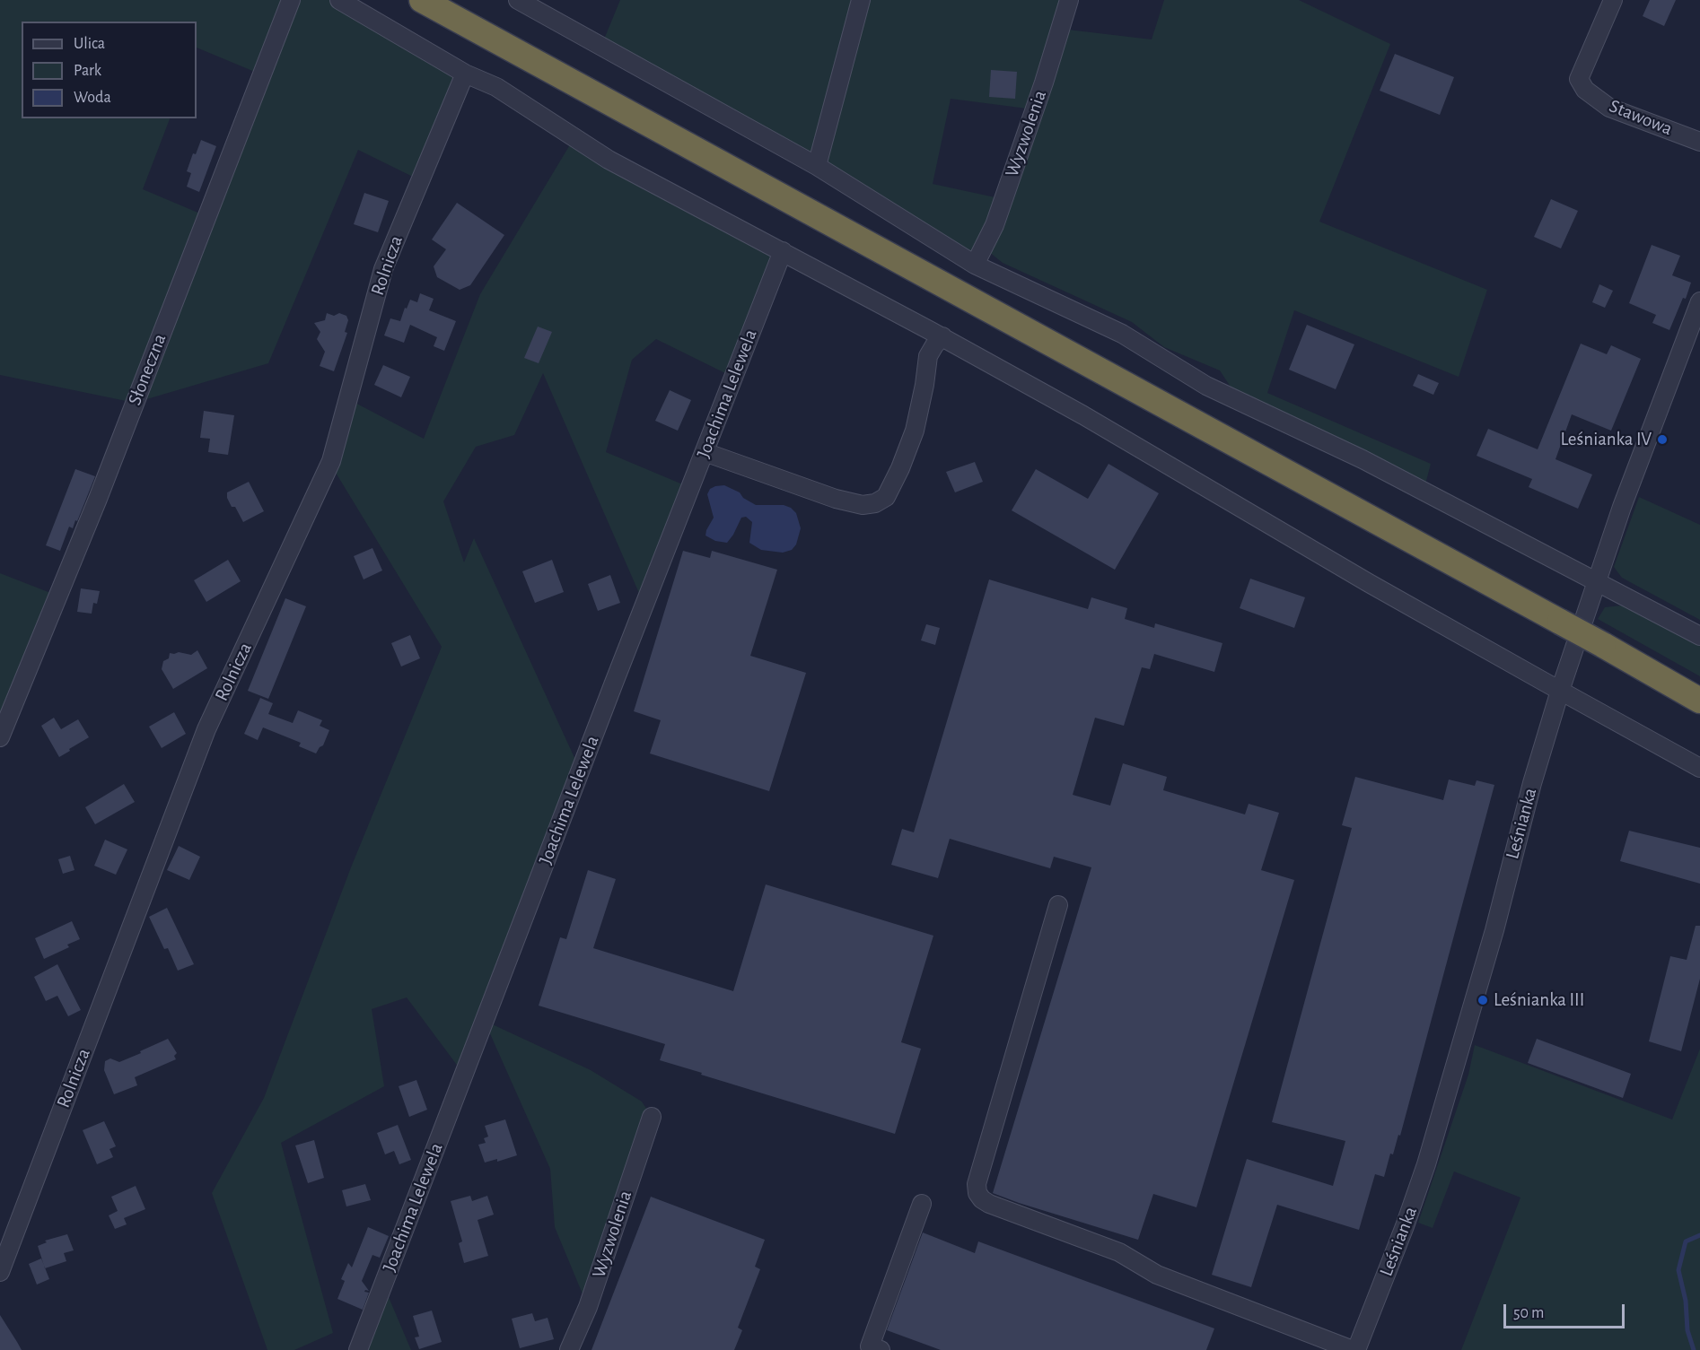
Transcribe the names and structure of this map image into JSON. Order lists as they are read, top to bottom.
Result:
{
  "streets": {
    "street": [
      "Stawowa",
      "Wyzwolenia",
      "Rolnicza",
      "Słoneczna",
      "Joachima Lelewela",
      "Leśnianka"
    ]
  },
  "places": ["Leśnianka IV", "Leśnianka III"],
  "legend": ["Ulica", "Park", "Woda"],
  "scale_bar": "50 m"
}
